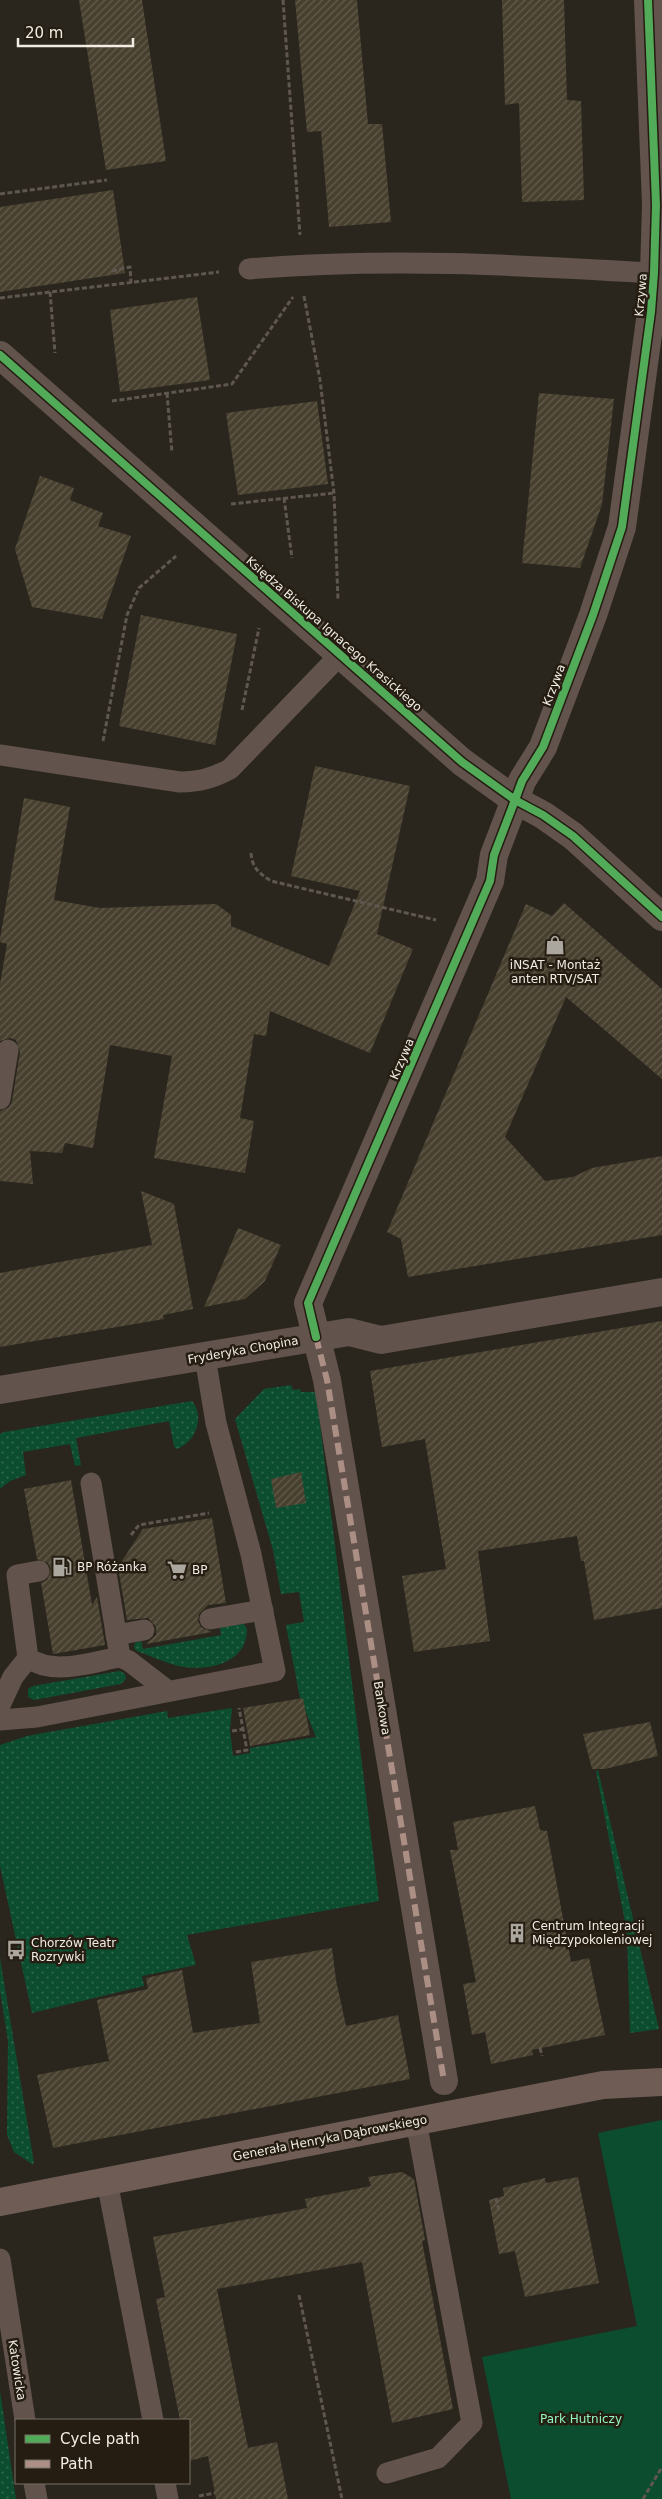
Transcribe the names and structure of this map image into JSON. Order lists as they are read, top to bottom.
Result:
{
  "streets": {
    "street": [
      "Krzywa",
      "Księdza Biskupa Ignacego Krasickiego",
      "Fryderyka Chopina",
      "Bankowa",
      "Generała Henryka Dąbrowskiego"
    ],
    "lane": ["Katowicka"]
  },
  "crossings": [
    ["Krzywa", "Księdza Biskupa Ignacego Krasickiego"],
    ["Krzywa", "Fryderyka Chopina"],
    ["Krzywa", "Bankowa"],
    ["Fryderyka Chopina", "Bankowa"]
  ],
  "parks": ["Park Hutniczy"],
  "places": {
    "shop": ["iNSAT - Montaż anten RTV/SAT"],
    "fuel station": ["BP Różanka"],
    "supermarket": ["BP"],
    "building": ["Centrum Integracji Międzypokoleniowej"],
    "bus stop": ["Chorzów Teatr Rozrywki"]
  },
  "legend": ["Cycle path", "Path"],
  "scale_bar": "20 m"
}
